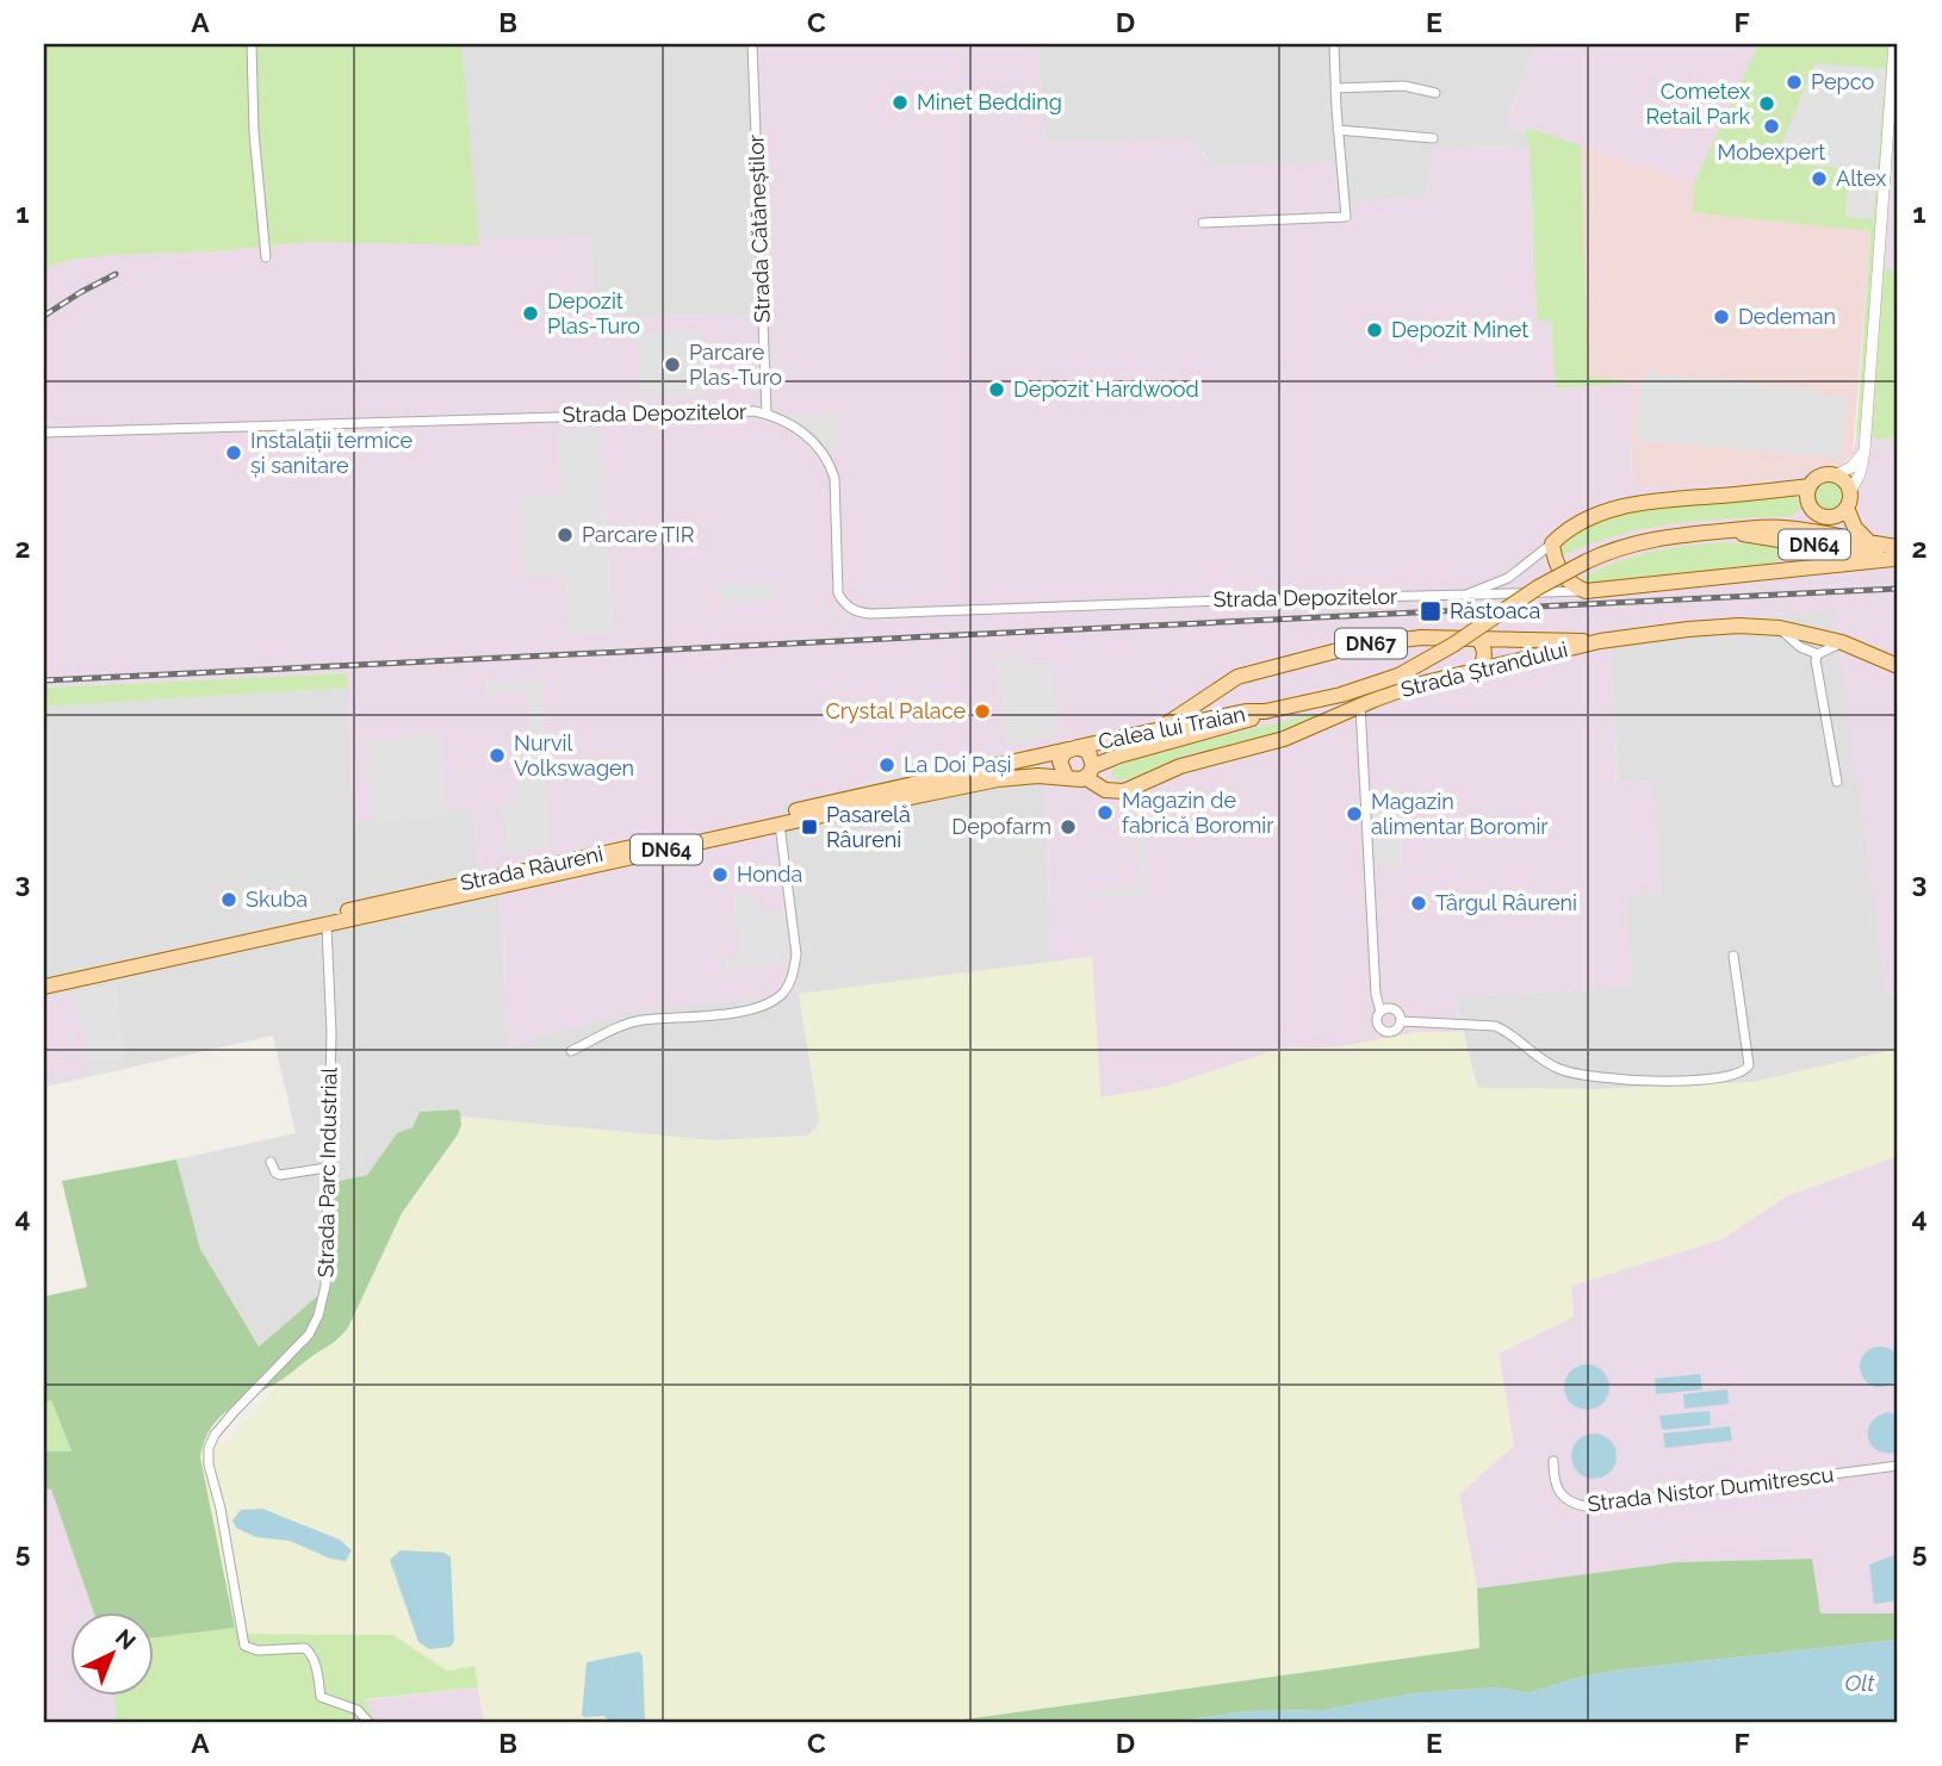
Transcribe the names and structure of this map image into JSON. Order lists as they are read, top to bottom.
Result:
{
  "streets": {
    "main road": [
      "DN64",
      "DN67",
      "Strada Ștrandului",
      "Calea lui Traian",
      "Strada Râureni"
    ],
    "street": [
      "Strada Cătăneștilor",
      "Strada Depozitelor",
      "Strada Parc Industrial",
      "Strada Nistor Dumitrescu"
    ]
  },
  "crossings": [
    ["Strada Cătăneștilor", "Strada Depozitelor"],
    ["DN64", "Strada Ștrandului"],
    ["DN64", "Calea lui Traian"],
    ["DN64", "Strada Râureni"],
    ["DN67", "Strada Ștrandului"],
    ["DN67", "Calea lui Traian"],
    ["Strada Ștrandului", "Calea lui Traian"],
    ["Strada Ștrandului", "Strada Râureni"],
    ["Calea lui Traian", "Strada Râureni"],
    ["Strada Râureni", "Strada Parc Industrial"]
  ],
  "water": ["Olt"],
  "places": {
    "other": [
      "Pepco",
      "Minet Bedding",
      "Cometex Retail Park",
      "Mobexpert",
      "Altex",
      "Depozit Plas-Turo",
      "Dedeman",
      "Depozit Minet",
      "Parcare Plas-Turo",
      "Depozit Hardwood",
      "Instalații termice și sanitare",
      "Parcare TIR",
      "Crystal Palace",
      "Nurvil Volkswagen",
      "La Doi Pași",
      "Magazin de fabrică Boromir",
      "Magazin alimentar Boromir",
      "Depofarm",
      "Honda",
      "Skuba",
      "Târgul Râureni"
    ],
    "transit": ["Răstoaca", "Pasarelă Râureni"]
  },
  "north": "top right",
  "grid": {
    "columns": [
      "A",
      "B",
      "C",
      "D",
      "E",
      "F"
    ],
    "rows": [
      "1",
      "2",
      "3",
      "4",
      "5"
    ]
  }
}
